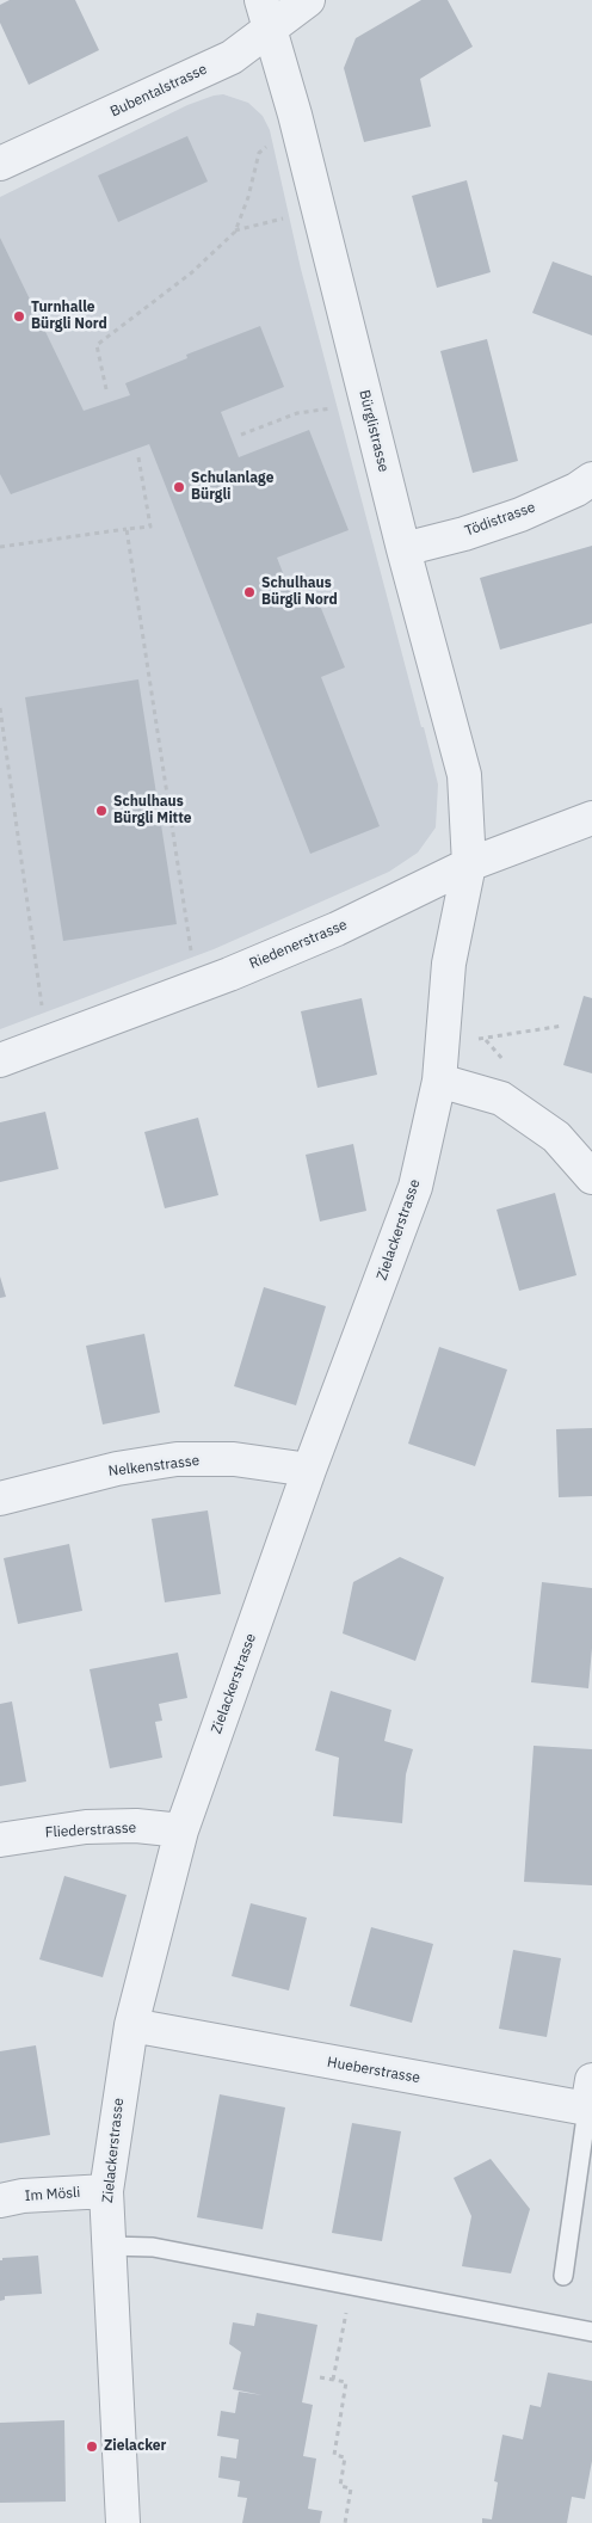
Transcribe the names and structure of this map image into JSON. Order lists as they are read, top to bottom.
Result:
{
  "streets": {
    "street": [
      "Bubentalstrasse",
      "Bürglistrasse",
      "Tödistrasse",
      "Riedenerstrasse",
      "Zielackerstrasse",
      "Nelkenstrasse",
      "Fliederstrasse",
      "Hueberstrasse",
      "Im Mösli"
    ]
  },
  "crossings": [
    ["Bubentalstrasse", "Bürglistrasse"],
    ["Bürglistrasse", "Tödistrasse"],
    ["Bürglistrasse", "Riedenerstrasse"],
    ["Bürglistrasse", "Zielackerstrasse"],
    ["Riedenerstrasse", "Zielackerstrasse"],
    ["Zielackerstrasse", "Nelkenstrasse"],
    ["Zielackerstrasse", "Fliederstrasse"],
    ["Zielackerstrasse", "Hueberstrasse"],
    ["Zielackerstrasse", "Im Mösli"]
  ],
  "places": [
    "Turnhalle Bürgli Nord",
    "Schulanlage Bürgli",
    "Schulhaus Bürgli Nord",
    "Schulhaus Bürgli Mitte",
    "Zielacker"
  ]
}
